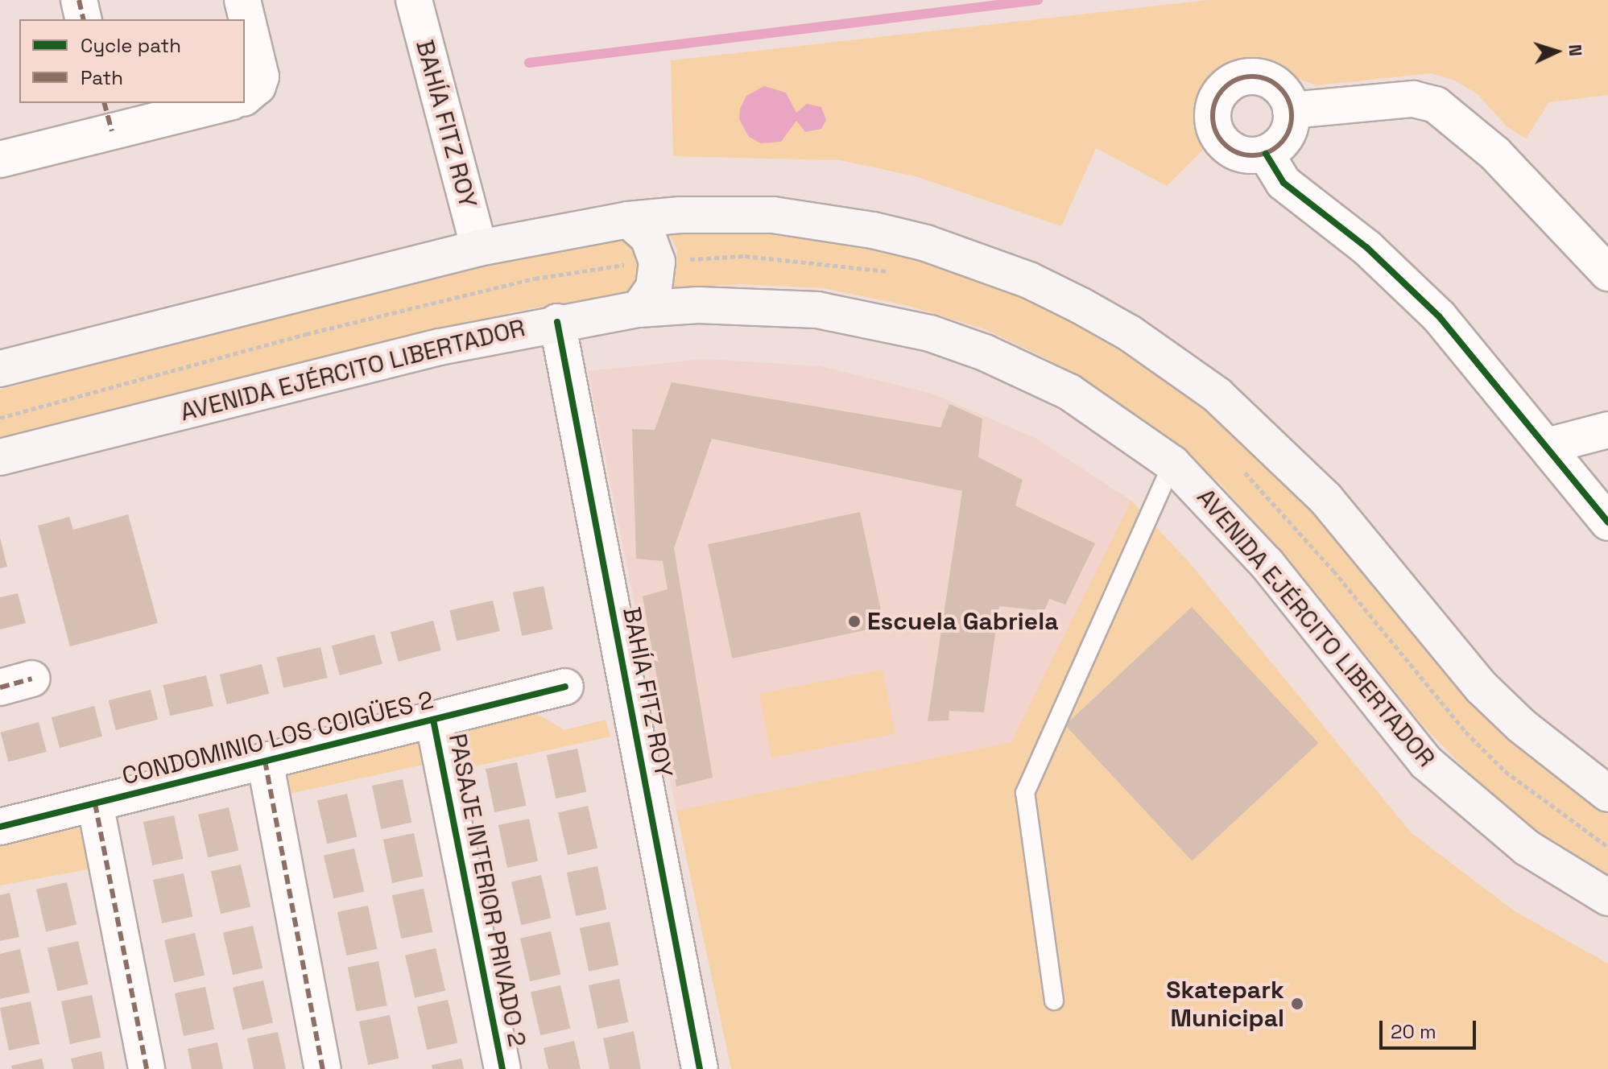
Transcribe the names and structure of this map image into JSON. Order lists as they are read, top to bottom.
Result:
{
  "streets": {
    "main road": ["AVENIDA EJÉRCITO LIBERTADOR"],
    "street": ["BAHÍA FITZ ROY", "CONDOMINIO LOS COIGÜES 2", "PASAJE INTERIOR PRIVADO 2"]
  },
  "crossings": [
    ["BAHÍA FITZ ROY", "AVENIDA EJÉRCITO LIBERTADOR"],
    ["CONDOMINIO LOS COIGÜES 2", "PASAJE INTERIOR PRIVADO 2"]
  ],
  "places": ["Escuela Gabriela", "Skatepark Municipal"],
  "legend": ["Cycle path", "Path"],
  "scale_bar": "20 m",
  "north": "right"
}
